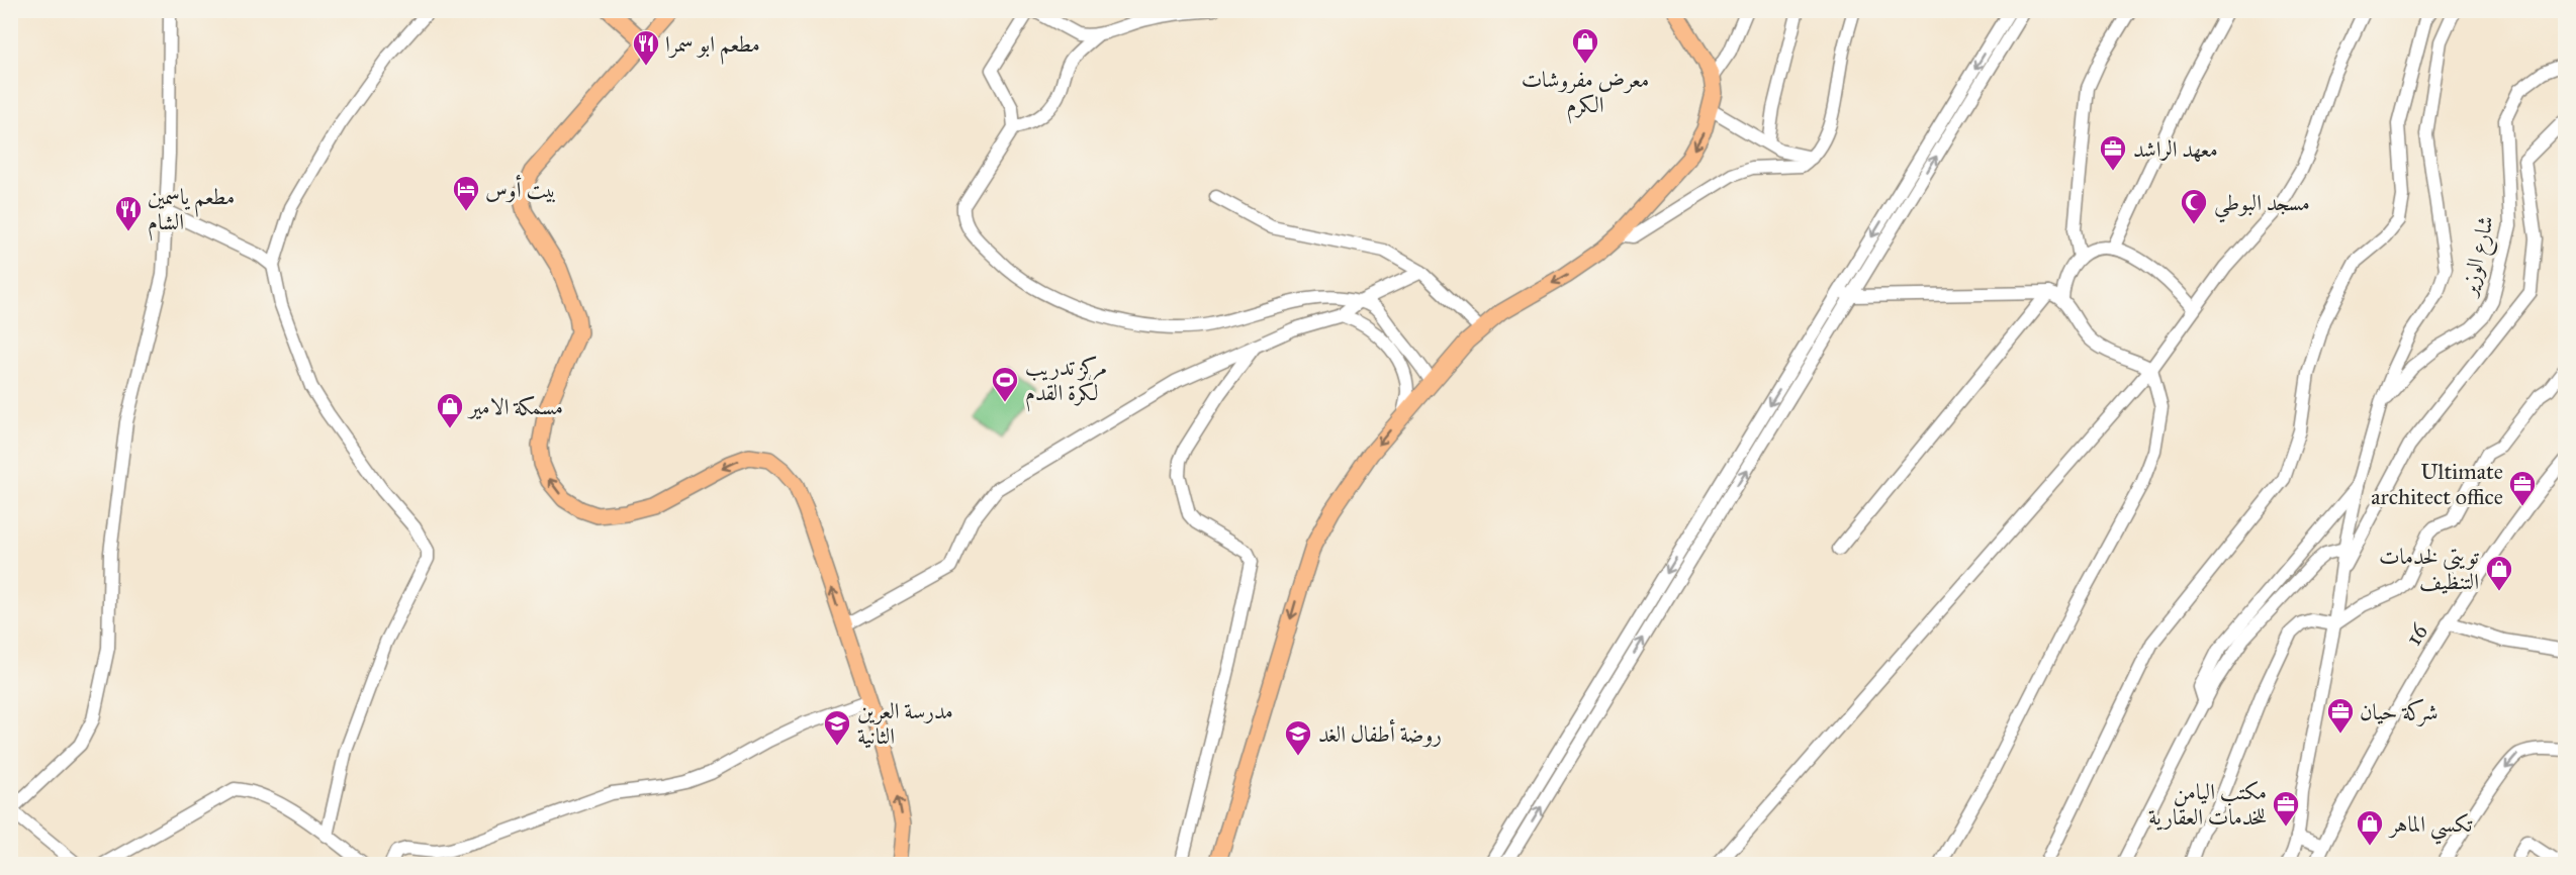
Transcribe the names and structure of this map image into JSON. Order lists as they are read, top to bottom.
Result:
{
  "streets": {
    "street": ["شارع الوزير", "16"]
  },
  "places": {
    "shop": [
      "معرض مفروشات الكرم",
      "مسمكة الامير",
      "تويتي لخدمات التنظيف",
      "تكسي الماهر"
    ],
    "restaurant": ["مطعم ابو سمرا", "مطعم ياسمين الشام"],
    "office": [
      "معهد الراشد",
      "Ultimate architect office",
      "شركة حيان",
      "مكتب اليامن للخدمات العقارية"
    ],
    "hotel": ["بيت أوس"],
    "mosque": ["مسجد البوطي"],
    "sports": ["مركز تدريب لكرة القدم"],
    "school or university": ["مدرسة العرين الثانية", "روضة أطفال الغد"]
  }
}
